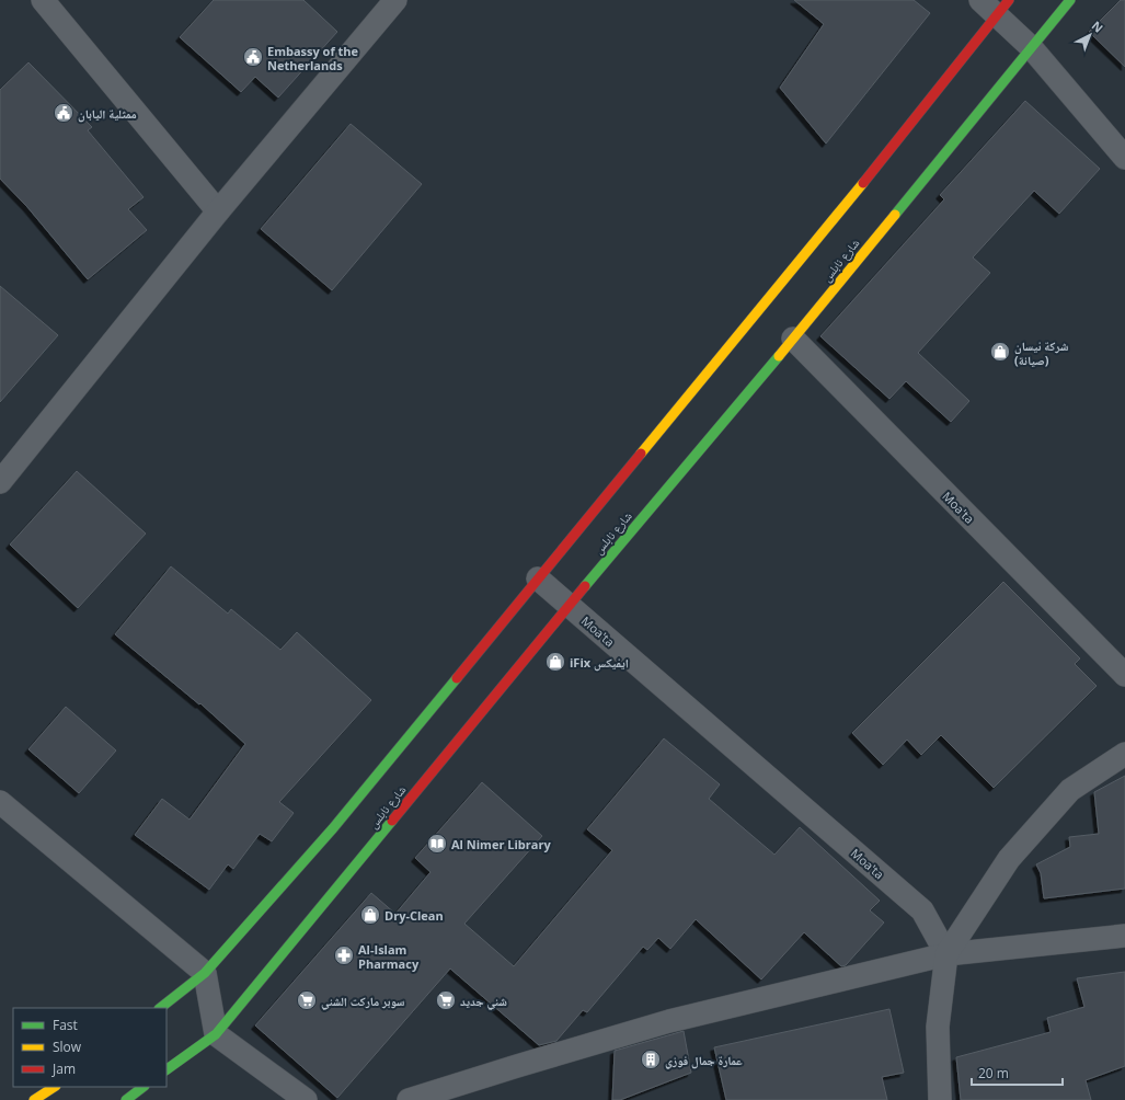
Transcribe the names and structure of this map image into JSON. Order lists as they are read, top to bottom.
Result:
{
  "streets": {
    "main road": ["شارع نابلس"],
    "street": ["Moa'ta"]
  },
  "crossings": [
    ["شارع نابلس", "Moa'ta"]
  ],
  "places": {
    "public building": ["Embassy of the Netherlands", "ممثلية اليابان"],
    "shop": ["شركة نيسان (صيانة)", "iFix ايفيكس", "Dry-Clean"],
    "library": ["Al Nimer Library"],
    "pharmacy": ["Al-Islam Pharmacy"],
    "supermarket": ["سوبر ماركت الشني", "شني جديد"],
    "building": ["عمارة جمال فوزي"]
  },
  "legend": ["Fast", "Slow", "Jam"],
  "scale_bar": "20 m",
  "north": "top right"
}
